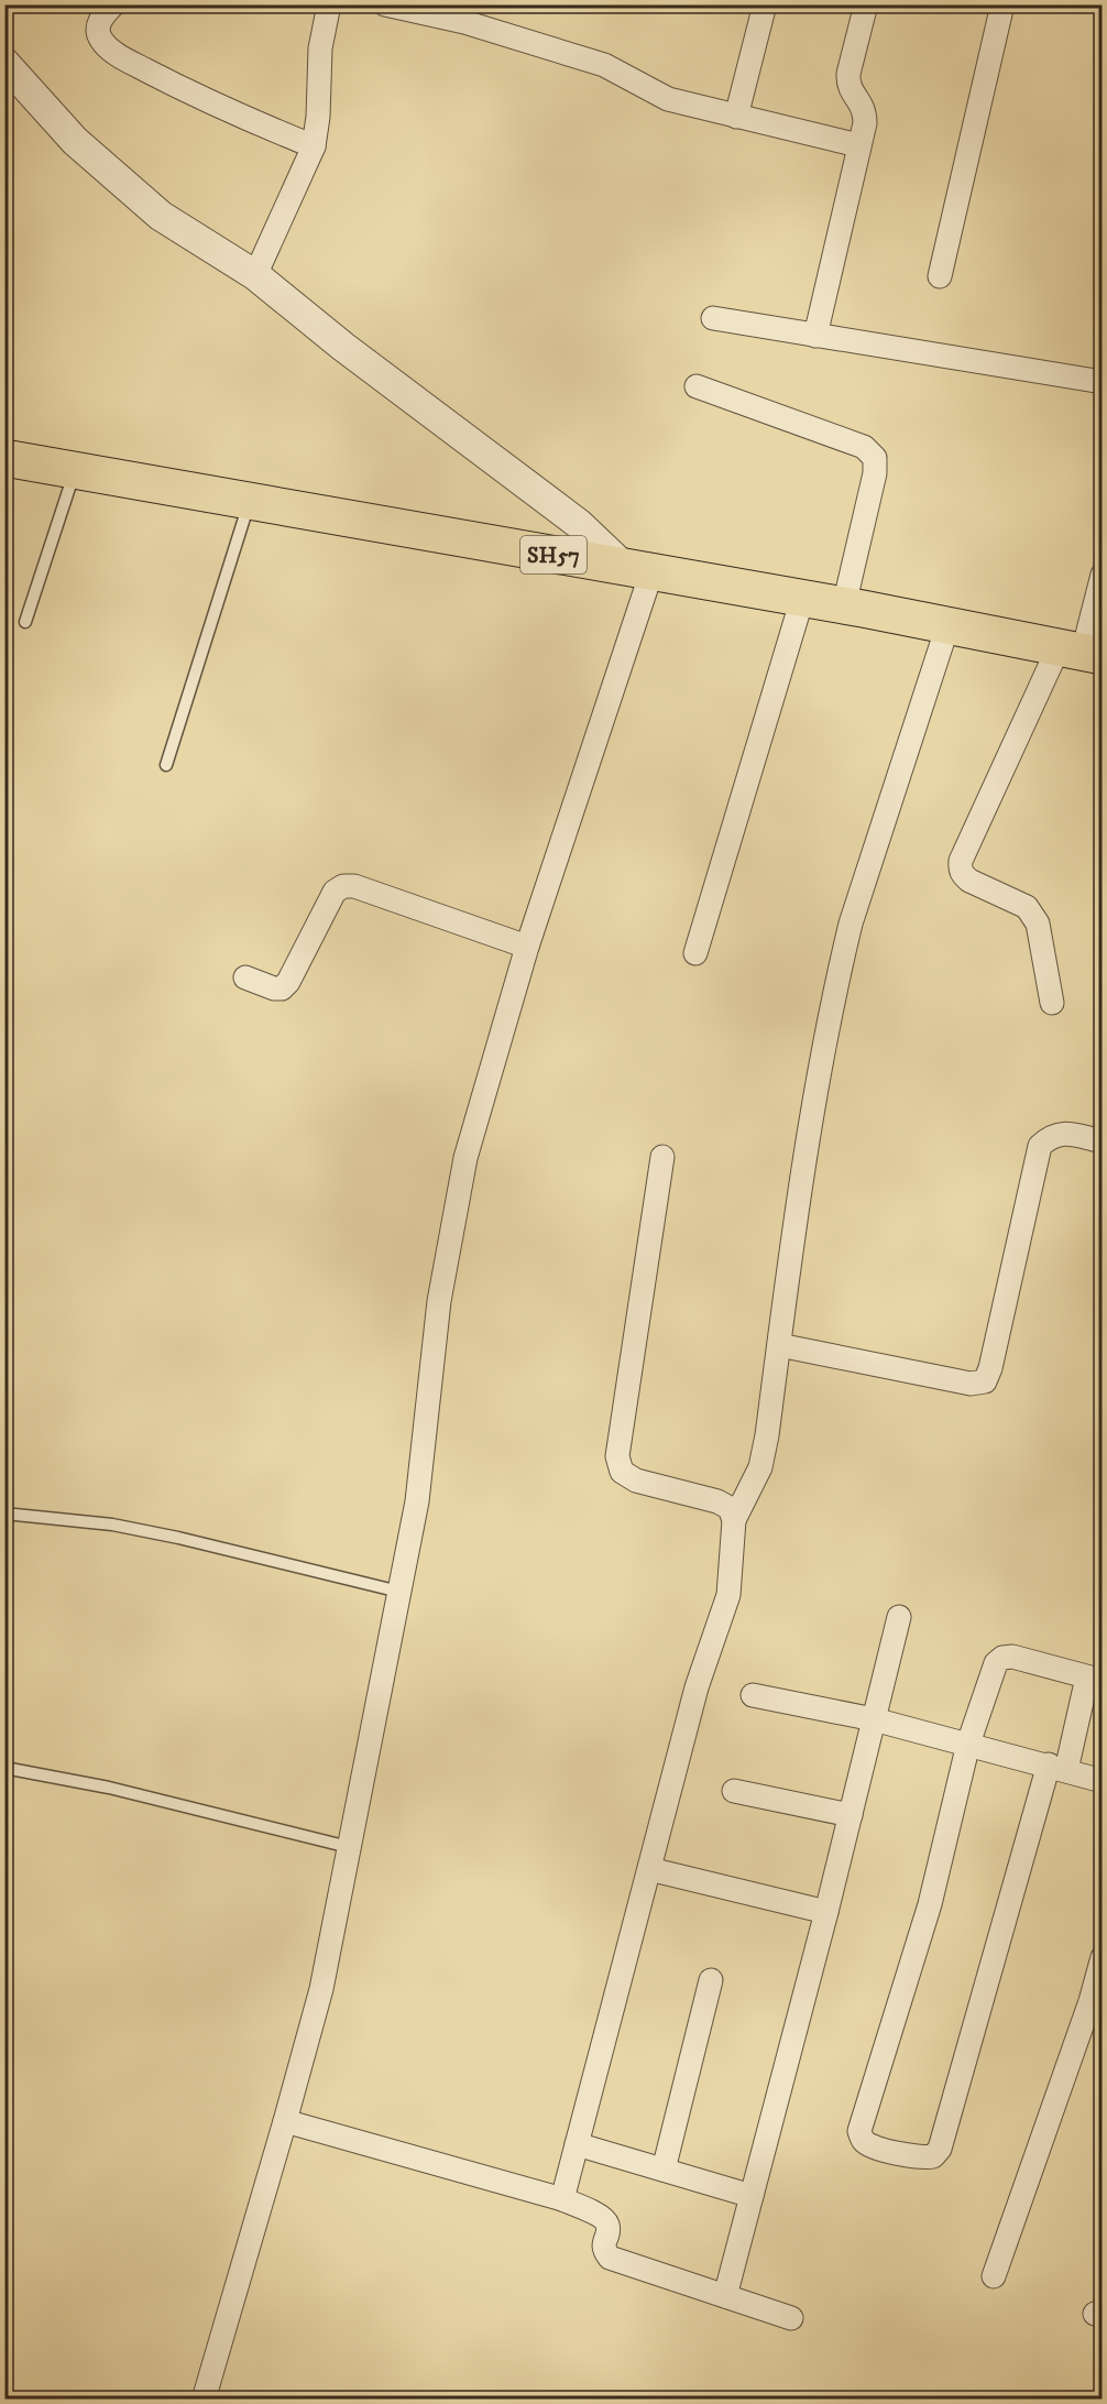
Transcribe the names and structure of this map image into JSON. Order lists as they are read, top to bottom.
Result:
{
  "streets": {
    "main road": ["SH57"]
  }
}
